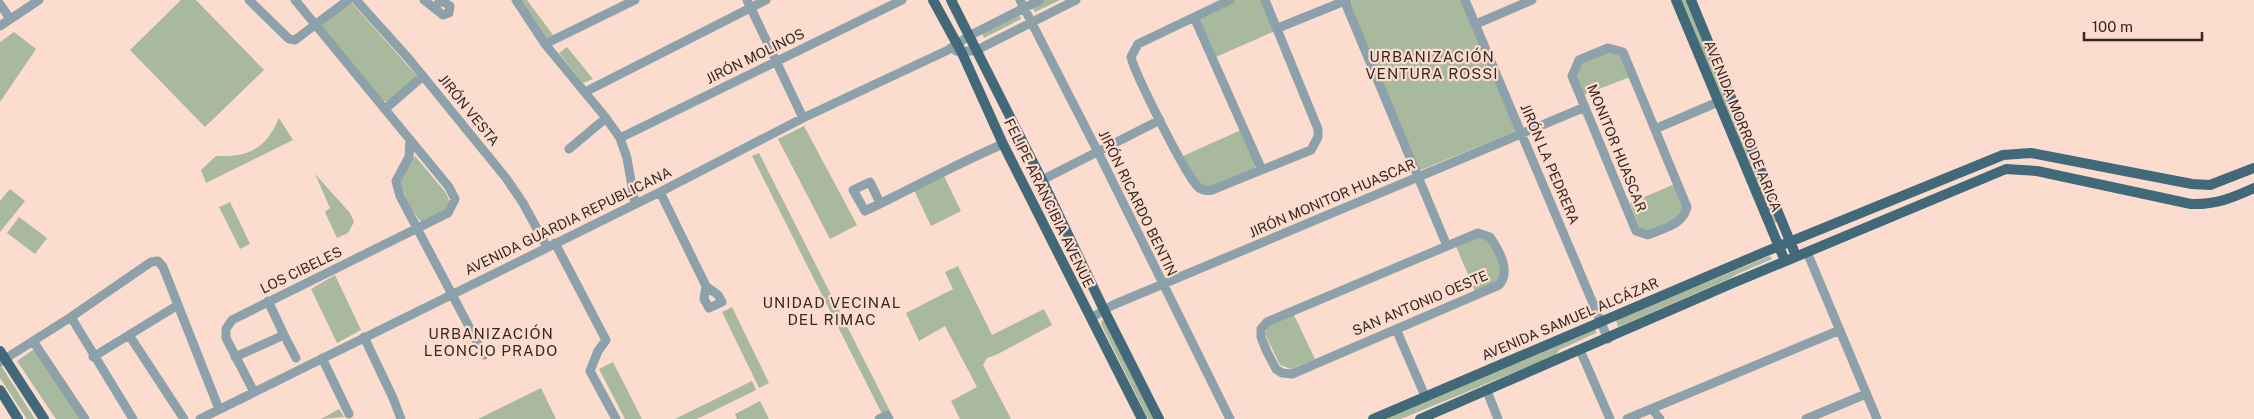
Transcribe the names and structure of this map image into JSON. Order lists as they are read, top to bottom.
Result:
{
  "streets": {
    "main road": ["AVENIDA MORRO DE ARICA", "FELIPE ARANCIBIA AVENUE", "AVENIDA SAMUEL ALCÁZAR"],
    "street": [
      "JIRÓN MOLINOS",
      "JIRÓN VESTA",
      "MONITOR HUASCAR",
      "JIRÓN LA PEDRERA",
      "JIRÓN MONITOR HUASCAR",
      "JIRÓN RICARDO BENTIN",
      "AVENIDA GUARDIA REPUBLICANA",
      "LOS CIBELES",
      "SAN ANTONIO OESTE"
    ]
  },
  "crossings": [
    ["JIRÓN VESTA", "AVENIDA GUARDIA REPUBLICANA"],
    ["AVENIDA MORRO DE ARICA", "AVENIDA SAMUEL ALCÁZAR"],
    ["MONITOR HUASCAR", "JIRÓN MONITOR HUASCAR"],
    ["JIRÓN LA PEDRERA", "JIRÓN MONITOR HUASCAR"],
    ["JIRÓN LA PEDRERA", "AVENIDA SAMUEL ALCÁZAR"],
    ["JIRÓN MONITOR HUASCAR", "FELIPE ARANCIBIA AVENUE"],
    ["JIRÓN MONITOR HUASCAR", "JIRÓN RICARDO BENTIN"],
    ["FELIPE ARANCIBIA AVENUE", "AVENIDA GUARDIA REPUBLICANA"],
    ["AVENIDA GUARDIA REPUBLICANA", "LOS CIBELES"]
  ],
  "districts": ["URBANIZACIÓN VENTURA ROSSI", "UNIDAD VECINAL DEL RIMAC", "URBANIZACIÓN LEONCIO PRADO"],
  "scale_bar": "100 m"
}
